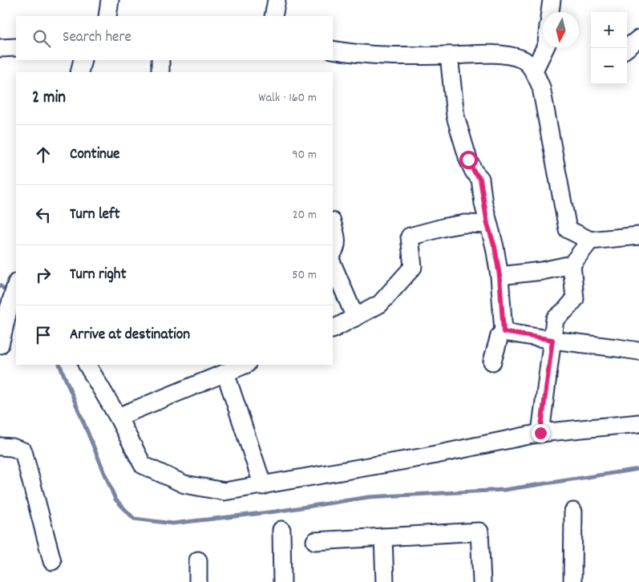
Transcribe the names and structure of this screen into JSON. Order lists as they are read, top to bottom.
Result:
{
  "north": "bottom",
  "page": {
    "map_buttons": ["+", "−"],
    "search": "Search here",
    "heading": ["2 min", "Walk · 160 m"],
    "list": [
      ["Continue", "90 m"],
      ["Turn left", "20 m"],
      ["Turn right", "50 m"],
      "Arrive at destination"
    ]
  }
}
